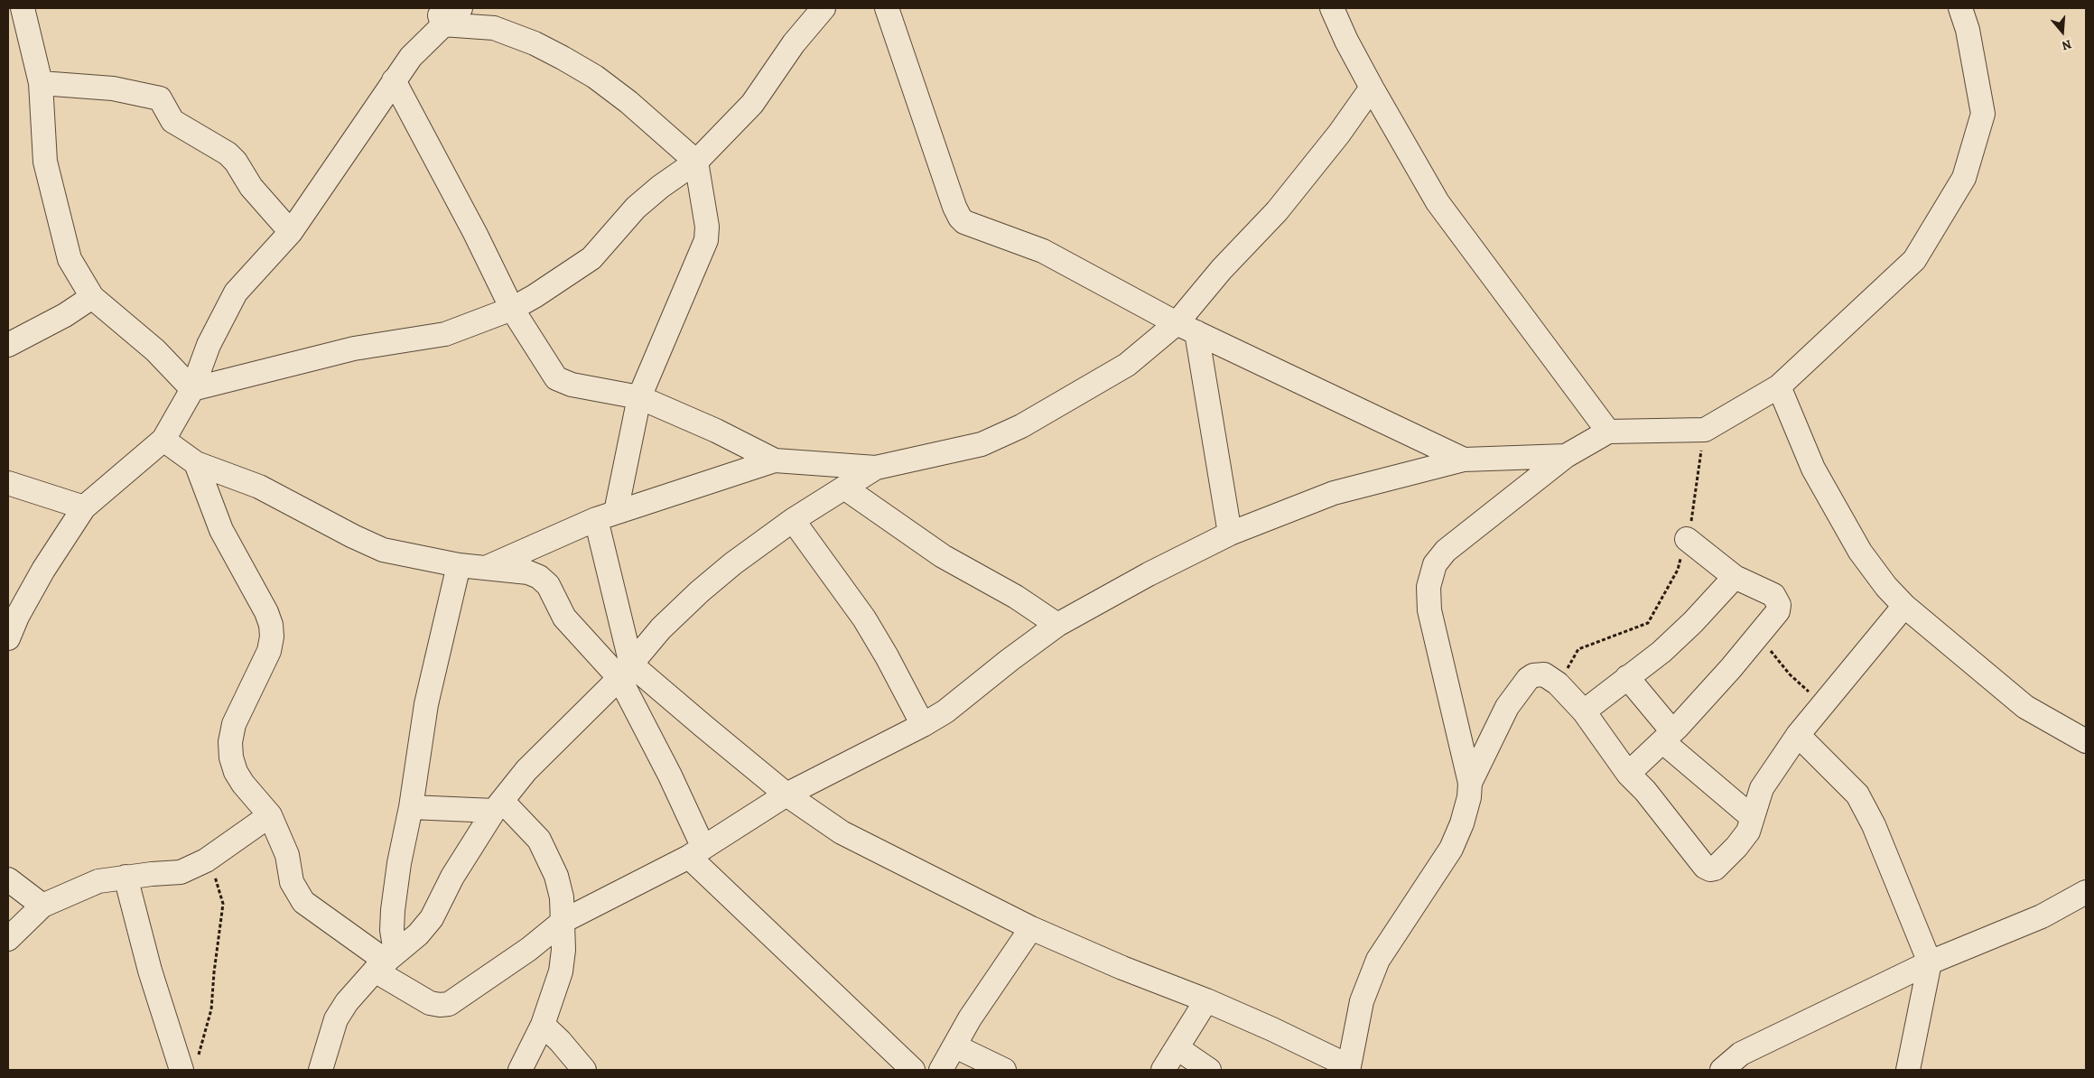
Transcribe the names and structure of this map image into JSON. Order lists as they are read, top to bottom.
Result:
{
  "north": "bottom"
}
